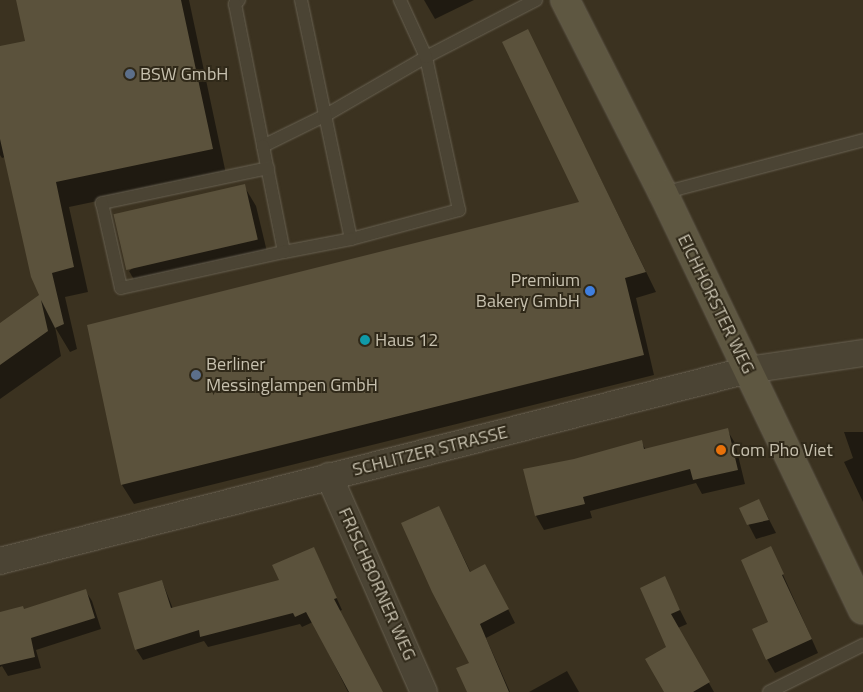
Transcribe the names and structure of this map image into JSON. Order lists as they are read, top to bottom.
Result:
{
  "streets": {
    "main road": ["EICHHORSTER WEG"],
    "street": ["SCHLITZER STRASSE", "FRISCHBORNER WEG"]
  },
  "crossings": [
    ["EICHHORSTER WEG", "SCHLITZER STRASSE"],
    ["SCHLITZER STRASSE", "FRISCHBORNER WEG"]
  ],
  "places": [
    "BSW GmbH",
    "Premium Bakery GmbH",
    "Haus 12",
    "Berliner Messinglampen GmbH",
    "Com Pho Viet"
  ]
}
